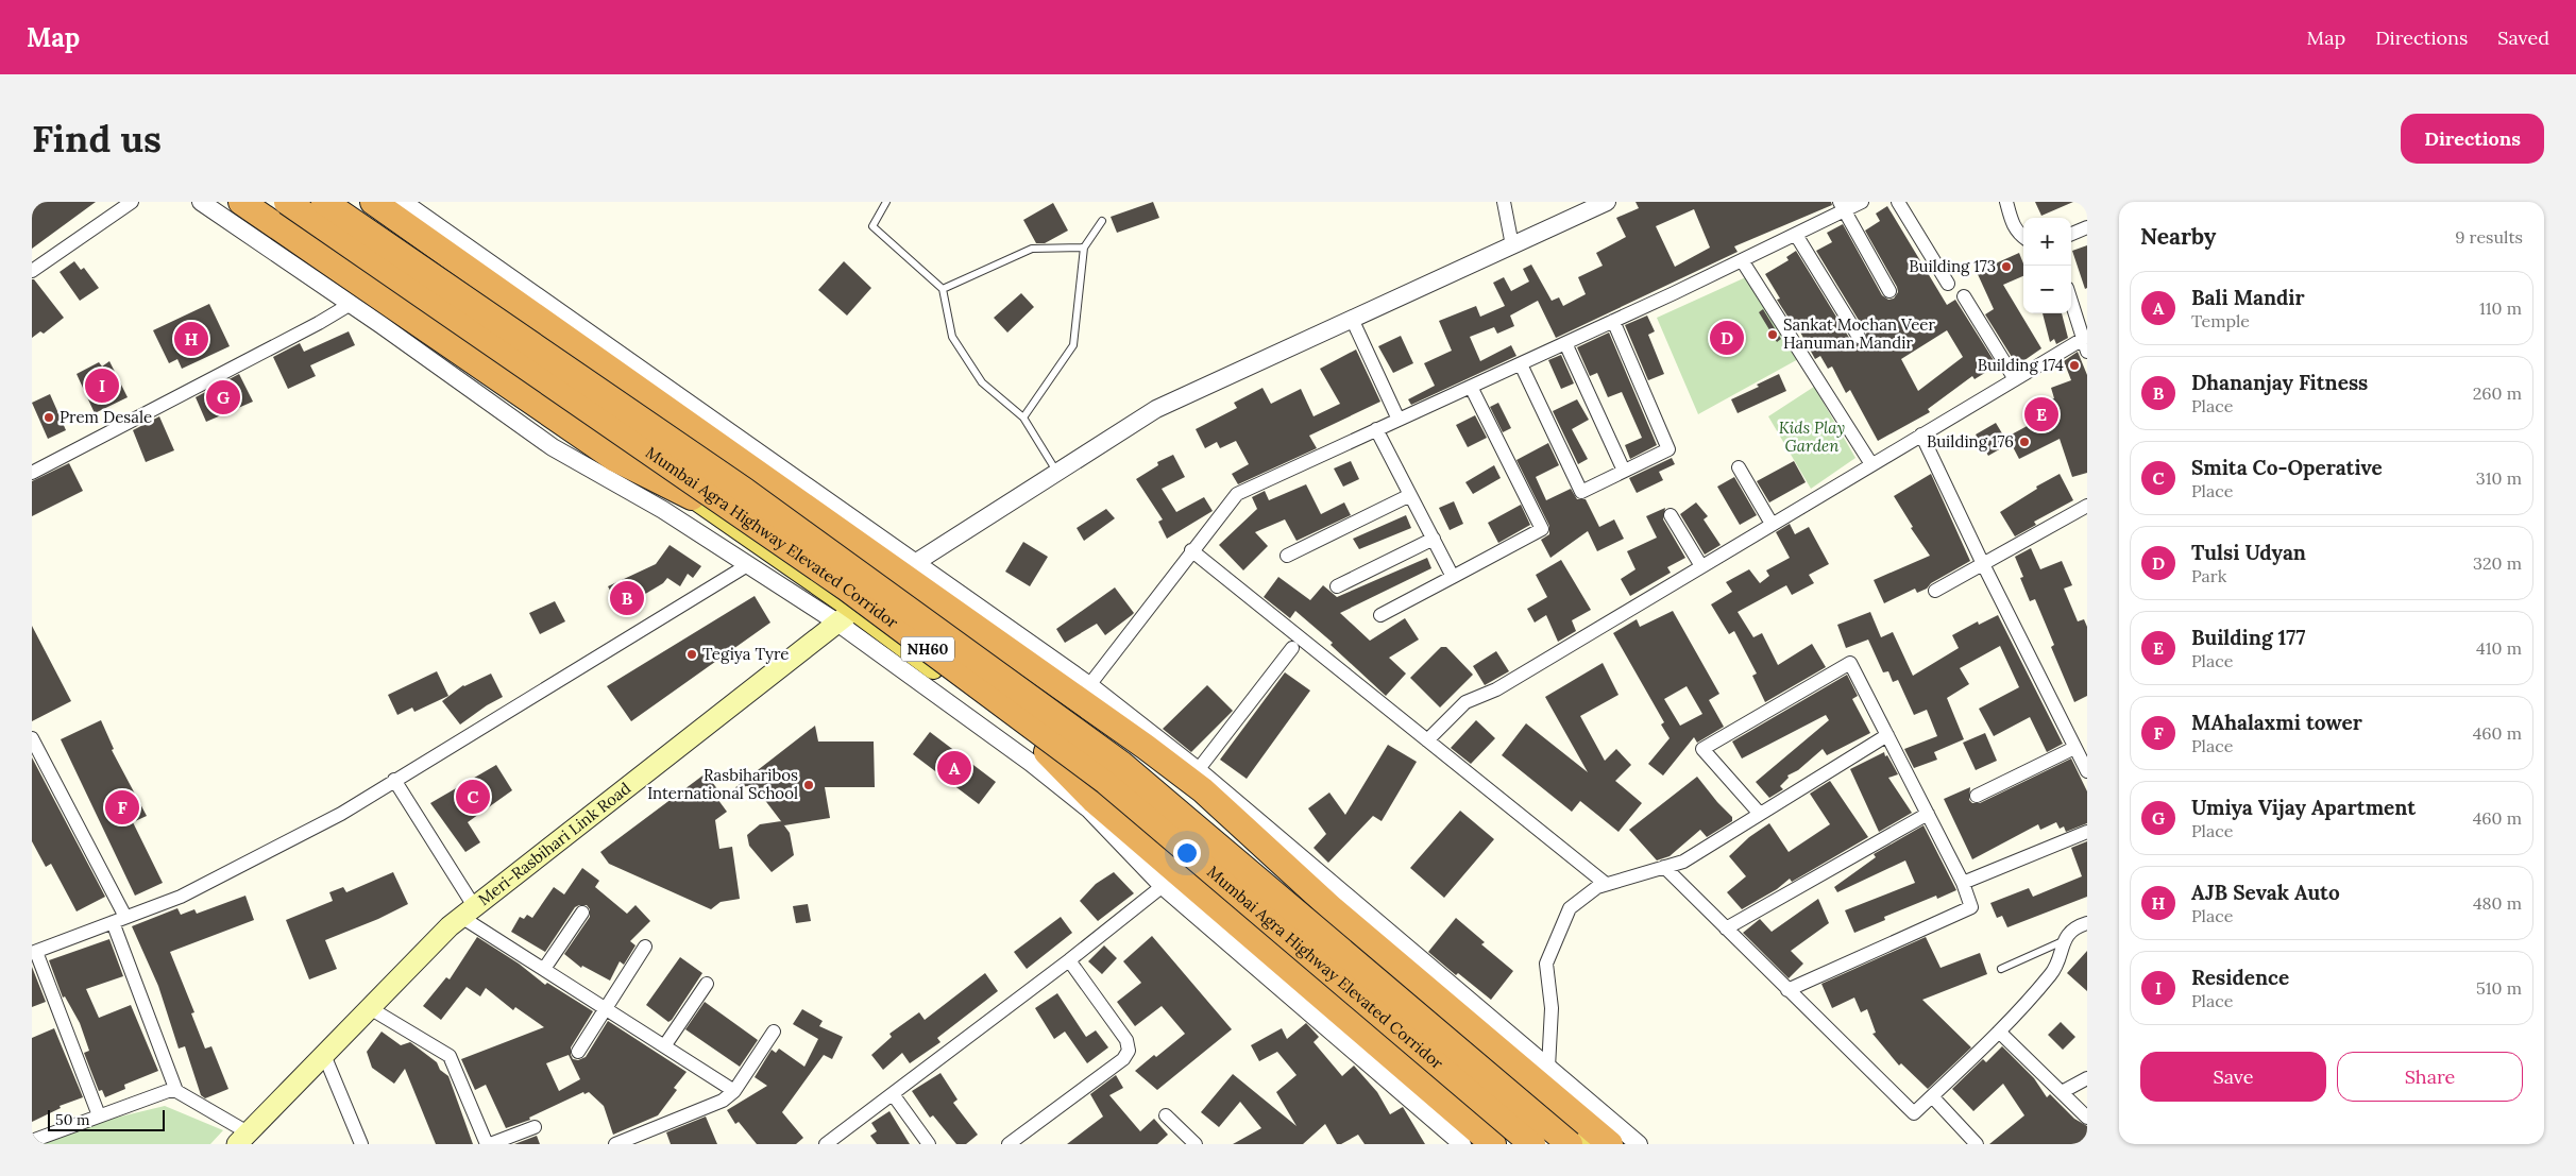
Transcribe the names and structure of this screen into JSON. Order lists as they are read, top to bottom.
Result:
{
  "streets": {
    "highway": ["Mumbai Agra Highway Elevated Corridor", "NH60"],
    "main road": ["Meri-Rasbihari Link Road"]
  },
  "parks": ["Kids Play Garden"],
  "places": [
    "Building 173",
    "Sankat Mochan Veer Hanuman Mandir",
    "Building 174",
    "Prem Desale",
    "Building 176",
    "Tegiya Tyre",
    "Rasbiharibos International School"
  ],
  "scale_bar": "50 m",
  "page": {
    "header": "Map",
    "nav": ["Map", "Directions", "Saved"],
    "buttons": [
      "Directions",
      ["Save", "Share"]
    ],
    "title": "Find us",
    "heading": ["Nearby", "9 results"],
    "map_buttons": ["+", "−"],
    "list": [
      {
        "mark": "A",
        "name": "Bali Mandir",
        "note": "Temple",
        "value": "110 m"
      },
      {
        "mark": "B",
        "name": "Dhananjay Fitness",
        "note": "Place",
        "value": "260 m"
      },
      {
        "mark": "C",
        "name": "Smita Co-Operative",
        "note": "Place",
        "value": "310 m"
      },
      {
        "mark": "D",
        "name": "Tulsi Udyan",
        "note": "Park",
        "value": "320 m"
      },
      {
        "mark": "E",
        "name": "Building 177",
        "note": "Place",
        "value": "410 m"
      },
      {
        "mark": "F",
        "name": "MAhalaxmi tower",
        "note": "Place",
        "value": "460 m"
      },
      {
        "mark": "G",
        "name": "Umiya Vijay Apartment",
        "note": "Place",
        "value": "460 m"
      },
      {
        "mark": "H",
        "name": "AJB Sevak Auto",
        "note": "Place",
        "value": "480 m"
      },
      {
        "mark": "I",
        "name": "Residence",
        "note": "Place",
        "value": "510 m"
      }
    ],
    "pins": [
      "D",
      "H",
      "I",
      "G",
      "E",
      "B",
      "A",
      "C",
      "F"
    ],
    "scale": "50 m"
  }
}
